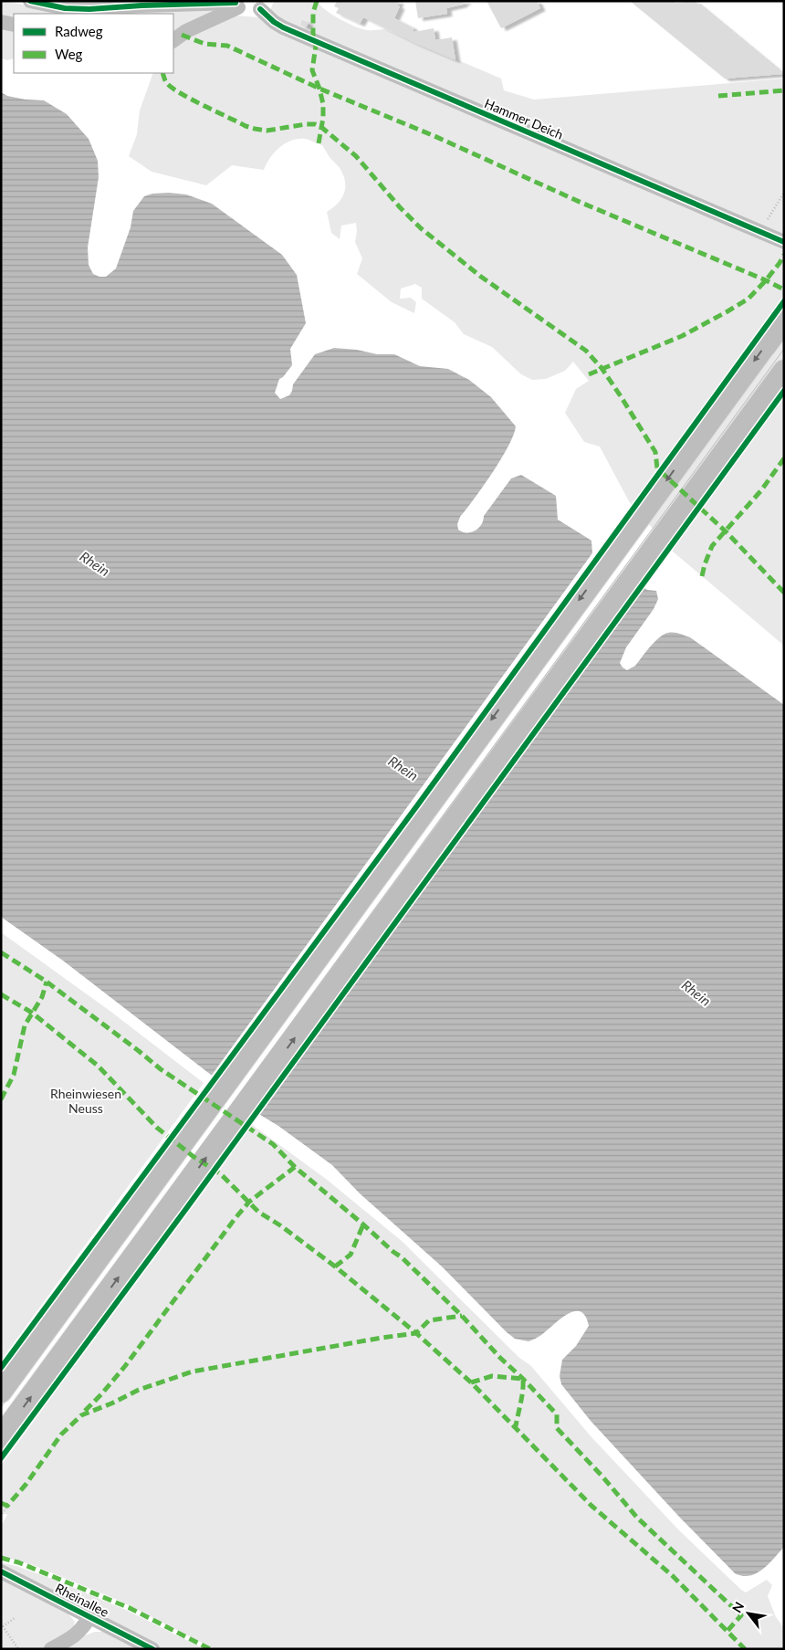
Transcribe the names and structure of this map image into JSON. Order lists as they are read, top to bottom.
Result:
{
  "streets": {
    "street": ["Hammer Deich", "Rheinallee"]
  },
  "water": ["Rhein"],
  "parks": ["Rheinwiesen Neuss"],
  "legend": ["Radweg", "Weg"],
  "north": "top left"
}
